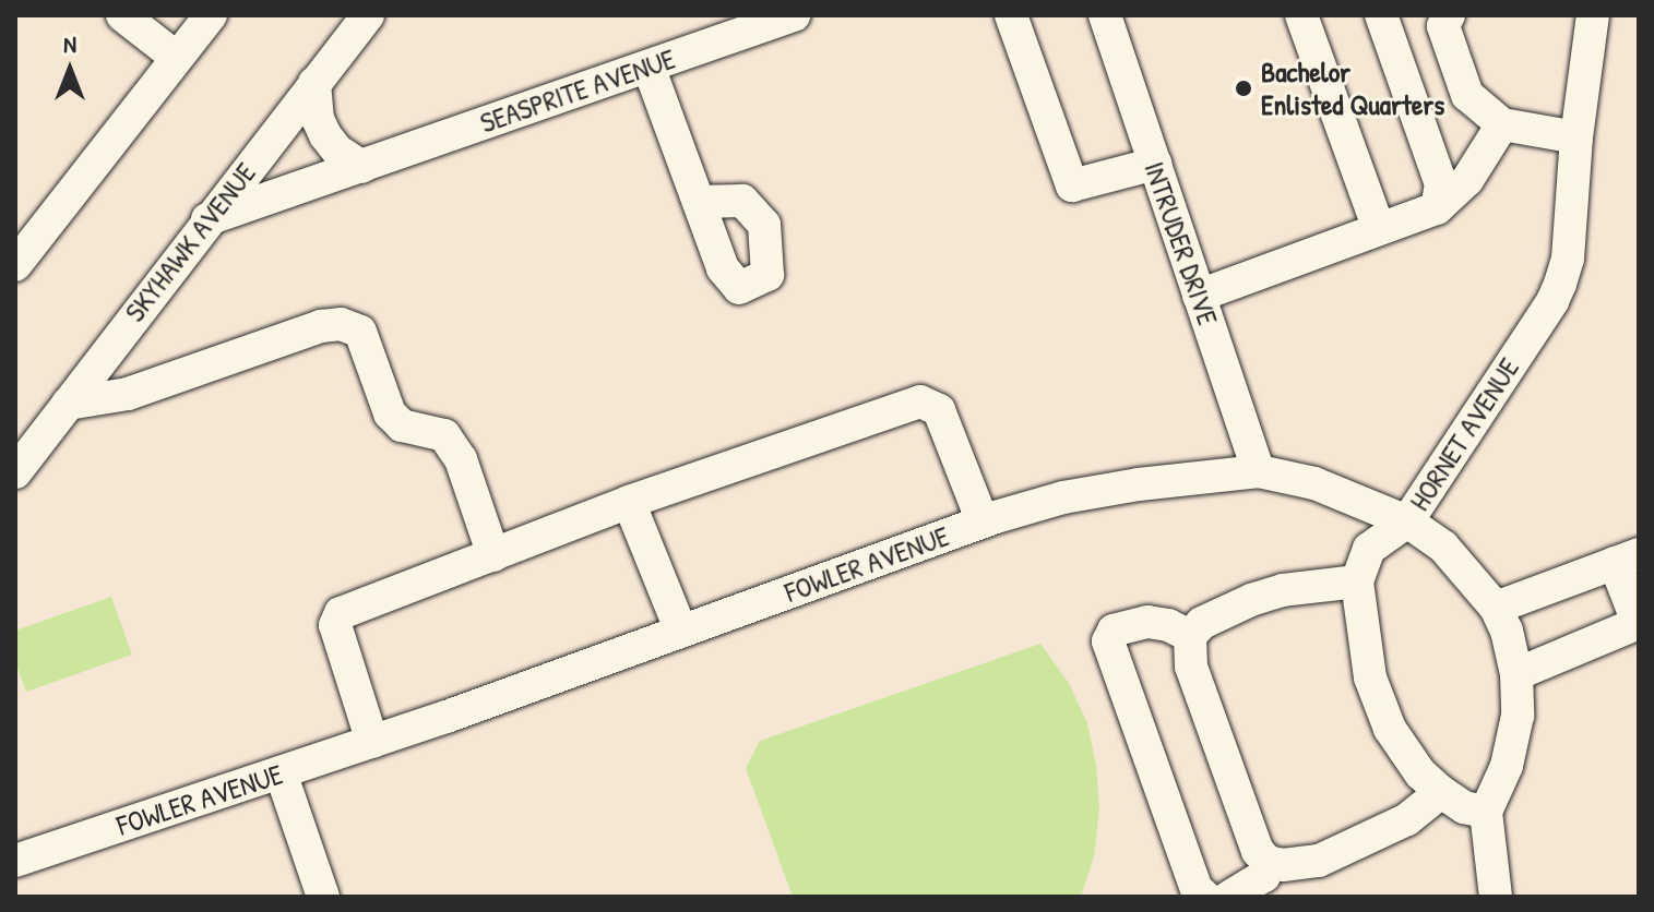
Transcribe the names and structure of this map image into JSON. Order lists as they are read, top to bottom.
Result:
{
  "streets": {
    "street": [
      "SEASPRITE AVENUE",
      "SKYHAWK AVENUE",
      "INTRUDER DRIVE",
      "HORNET AVENUE",
      "FOWLER AVENUE"
    ]
  },
  "crossings": [
    ["SEASPRITE AVENUE", "SKYHAWK AVENUE"],
    ["INTRUDER DRIVE", "FOWLER AVENUE"],
    ["HORNET AVENUE", "FOWLER AVENUE"]
  ],
  "places": ["Bachelor Enlisted Quarters"],
  "north": "top"
}
